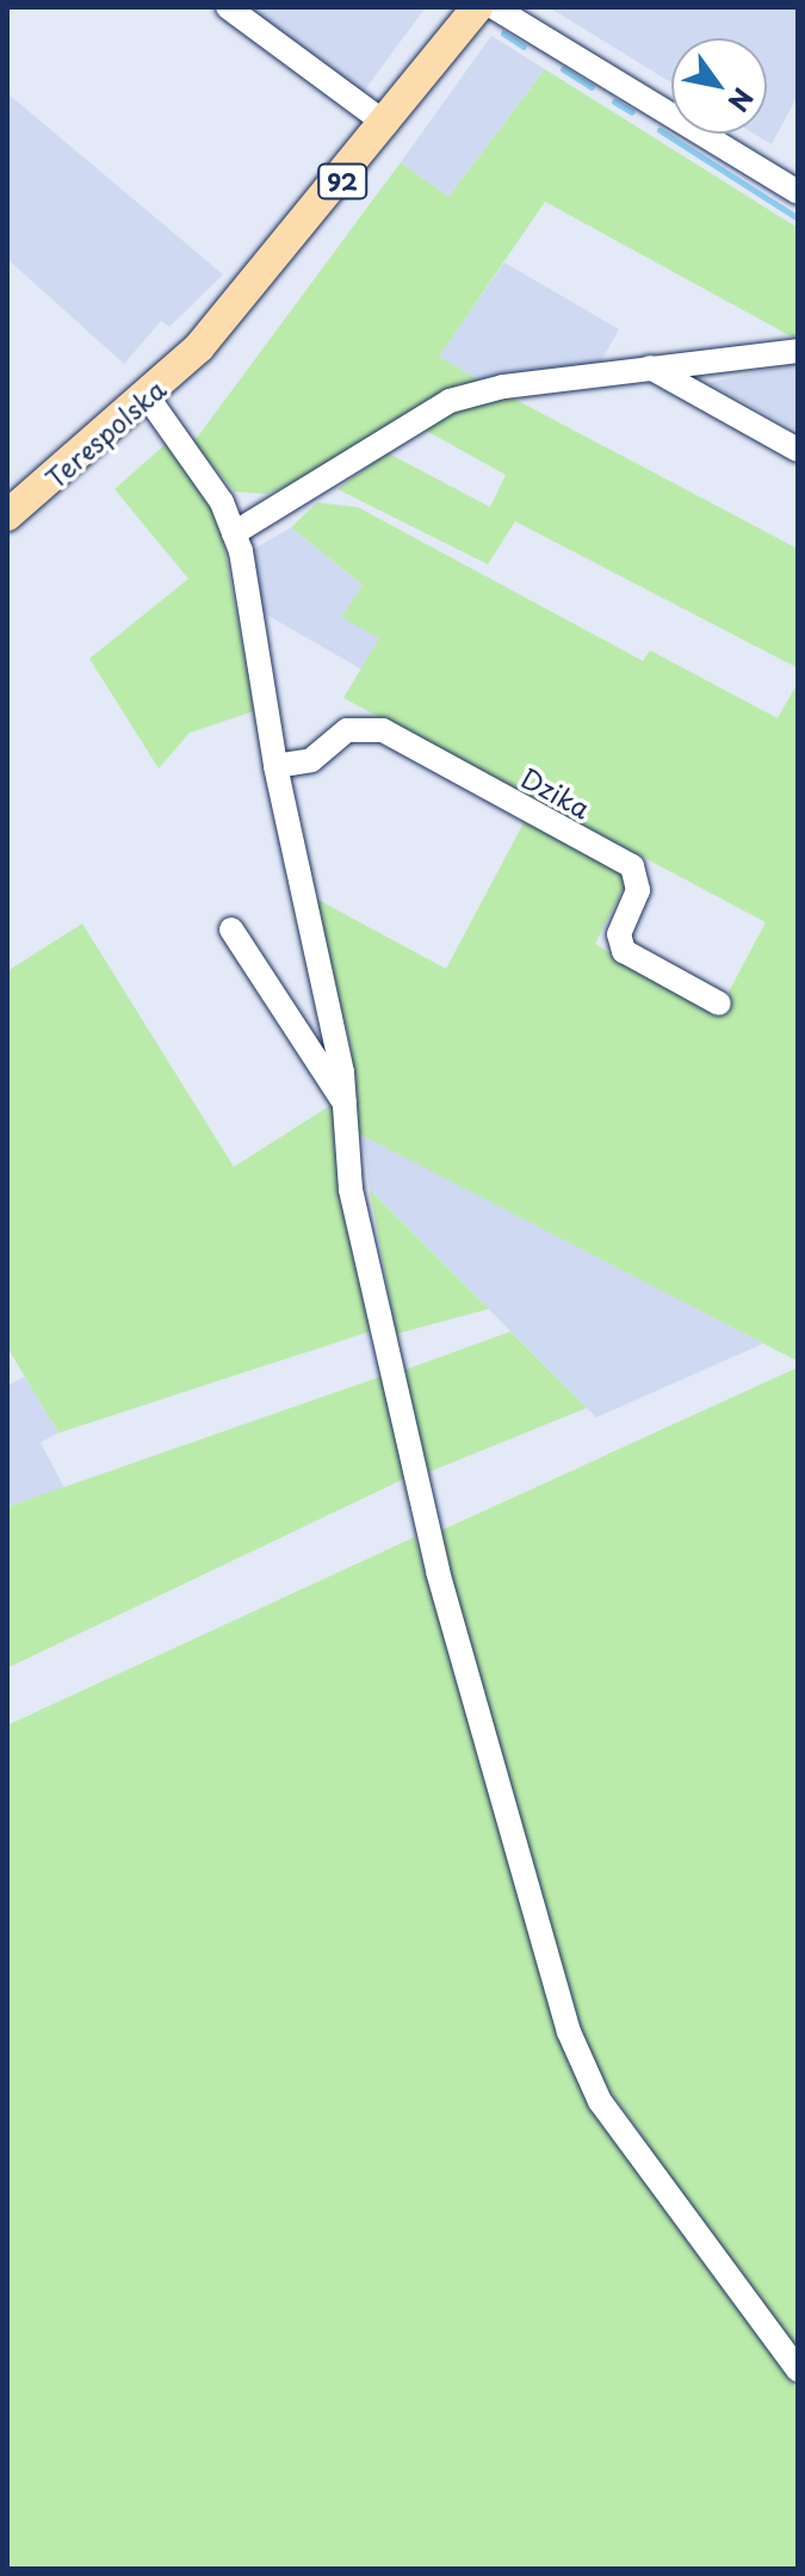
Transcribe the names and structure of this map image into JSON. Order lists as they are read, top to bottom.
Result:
{
  "streets": {
    "main road": ["92", "Terespolska"],
    "street": ["Dzika"]
  },
  "crossings": [
    ["92", "Terespolska"]
  ],
  "north": "bottom right"
}
